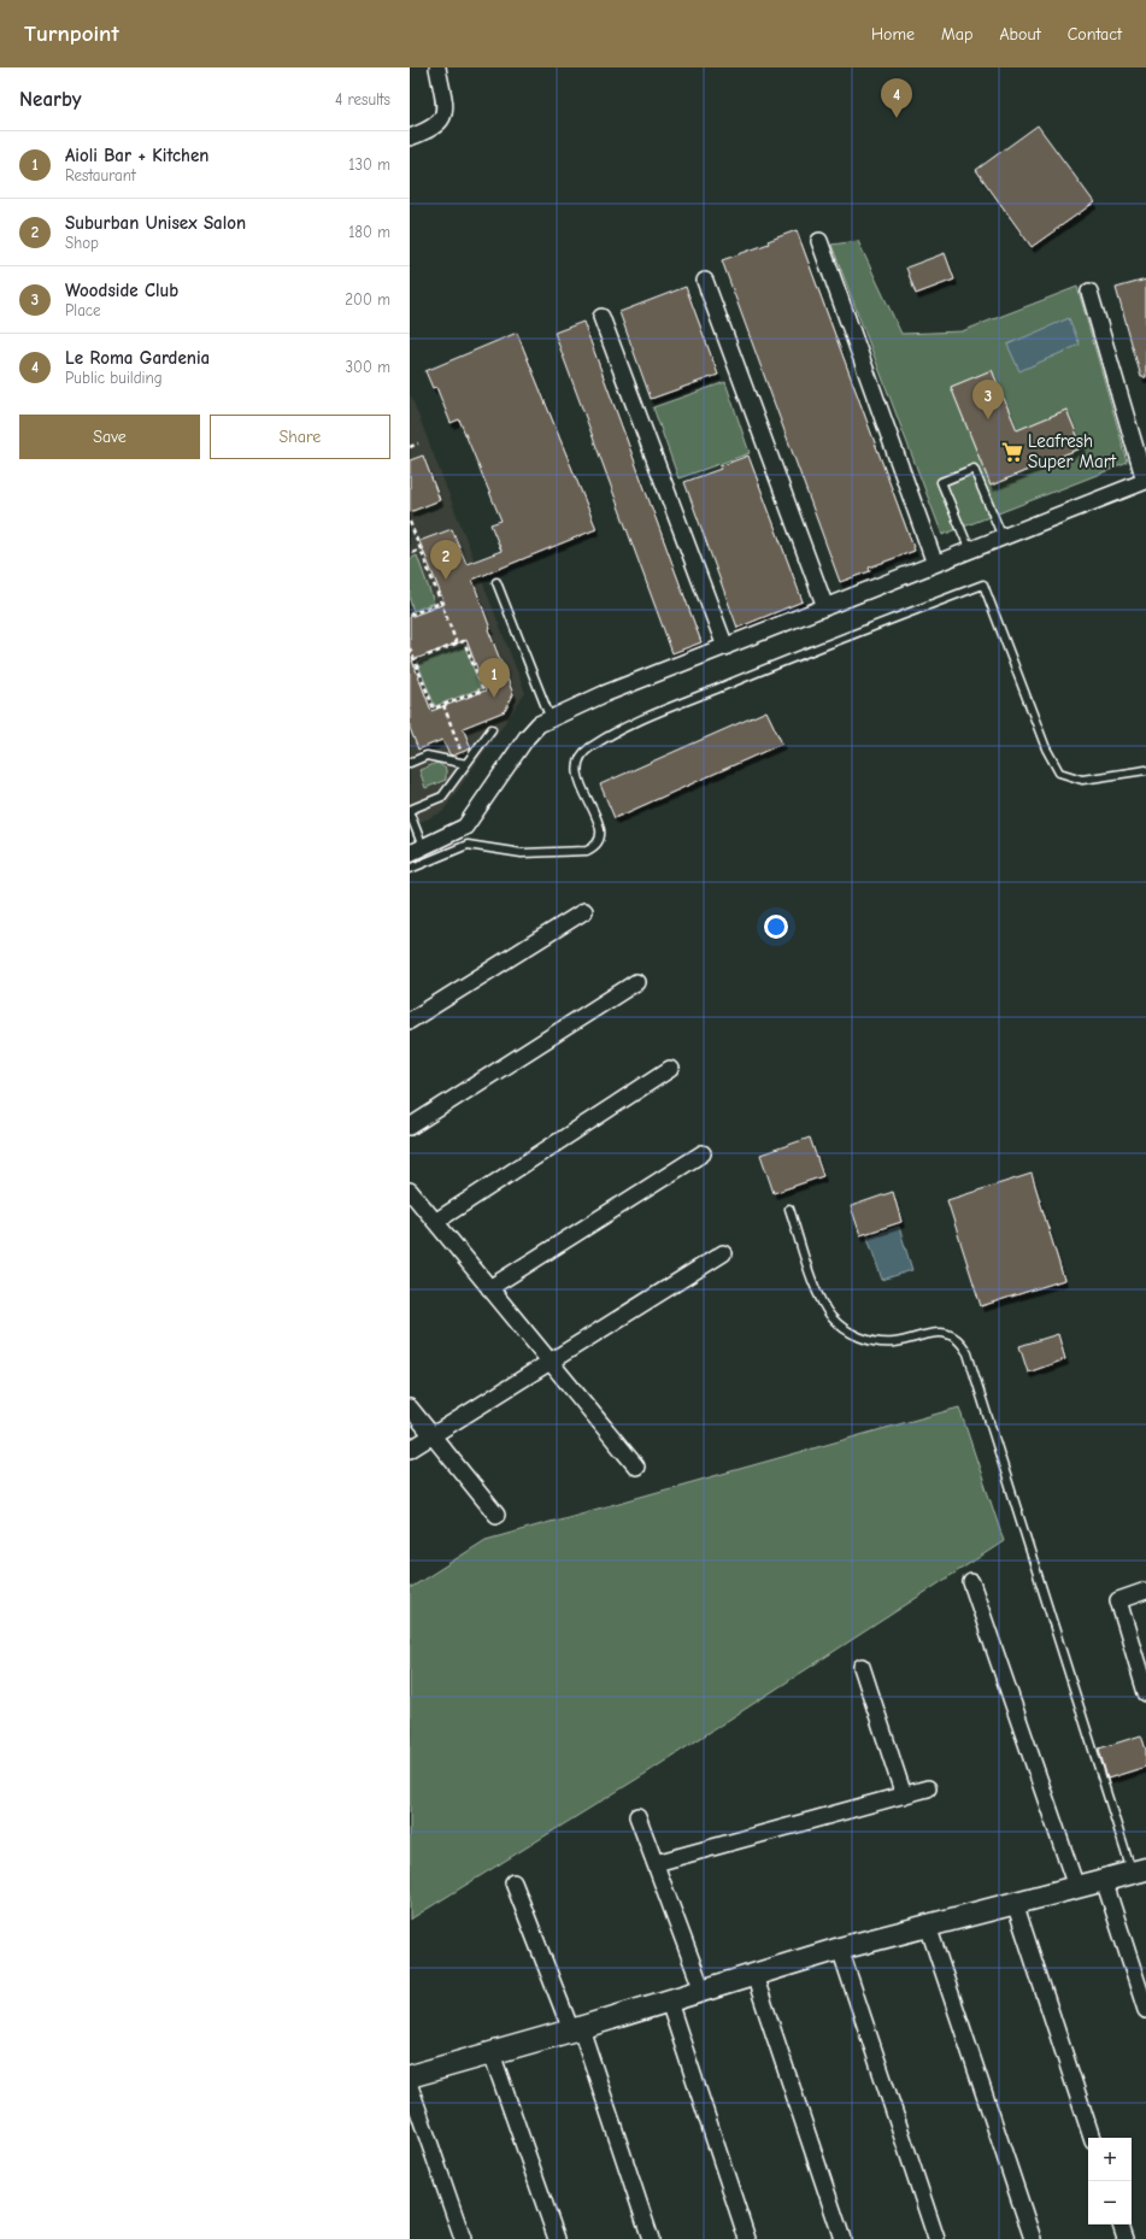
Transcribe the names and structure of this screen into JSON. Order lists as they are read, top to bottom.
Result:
{
  "places": {
    "supermarket": ["Leafresh Super Mart"]
  },
  "page": {
    "header": "Turnpoint",
    "nav": [
      "Home",
      "Map",
      "About",
      "Contact"
    ],
    "heading": ["Nearby", "4 results"],
    "pins": [
      "4",
      "3",
      "2",
      "1"
    ],
    "list": [
      {
        "mark": "1",
        "name": "Aioli Bar + Kitchen",
        "note": "Restaurant",
        "value": "130 m"
      },
      {
        "mark": "2",
        "name": "Suburban Unisex Salon",
        "note": "Shop",
        "value": "180 m"
      },
      {
        "mark": "3",
        "name": "Woodside Club",
        "note": "Place",
        "value": "200 m"
      },
      {
        "mark": "4",
        "name": "Le Roma Gardenia",
        "note": "Public building",
        "value": "300 m"
      }
    ],
    "buttons": ["Save", "Share"],
    "map_buttons": ["+", "−"]
  }
}
